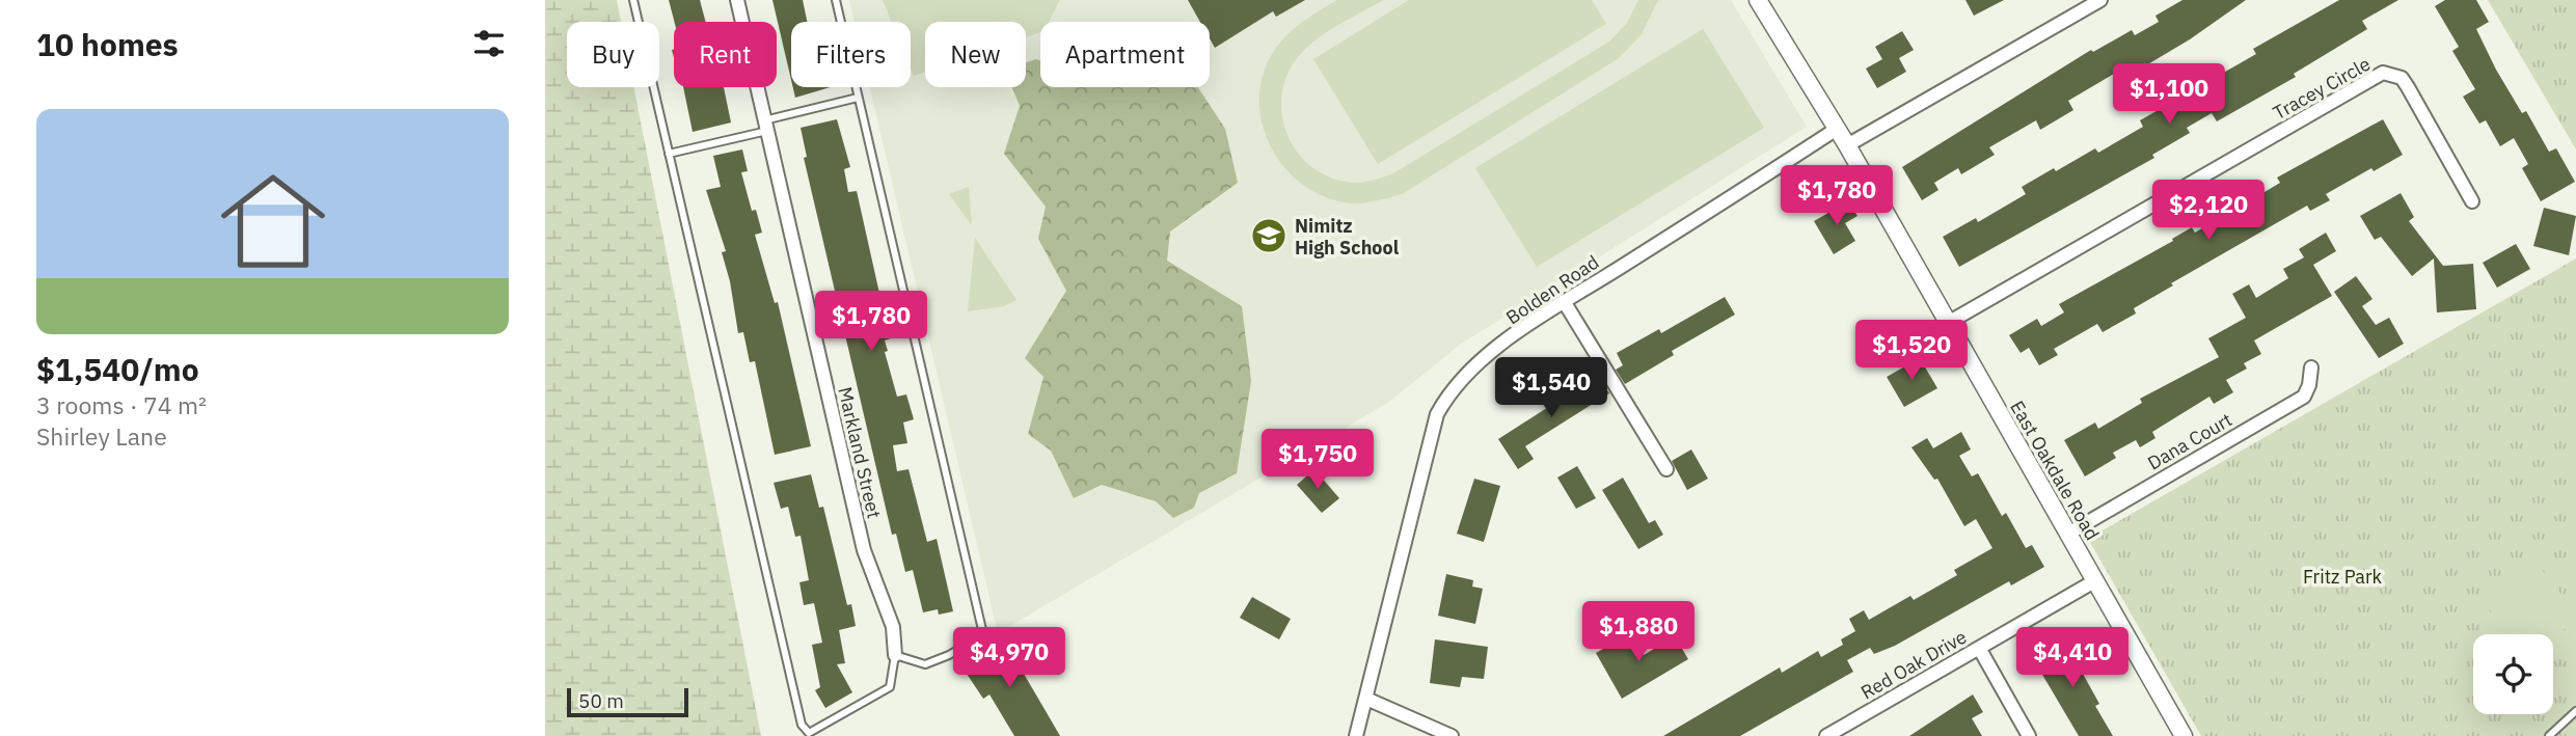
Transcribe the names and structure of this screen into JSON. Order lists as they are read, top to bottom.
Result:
{
  "streets": {
    "street": [
      "Tracey Circle",
      "Bolden Road",
      "Dana Court",
      "Markland Street",
      "East Oakdale Road",
      "Red Oak Drive"
    ]
  },
  "crossings": [
    ["Tracey Circle", "East Oakdale Road"],
    ["Bolden Road", "East Oakdale Road"],
    ["Dana Court", "East Oakdale Road"],
    ["East Oakdale Road", "Red Oak Drive"]
  ],
  "parks": ["Fritz Park"],
  "places": {
    "school or university": ["Nimitz High School"]
  },
  "scale_bar": "50 m",
  "page": {
    "heading": "10 homes",
    "chip": [
      "Buy",
      "Rent",
      "Filters",
      "New",
      "Apartment"
    ],
    "price": [
      "$1,100",
      "$1,780",
      "$2,120",
      "$1,780",
      "$1,520",
      "$1,540",
      "$1,750",
      "$1,880",
      "$4,970",
      "$4,410"
    ],
    "list": [
      {
        "name": "$1,540/mo",
        "note": "3 rooms · 74 m² · Shirley Lane"
      }
    ],
    "scale": "50 m"
  }
}
